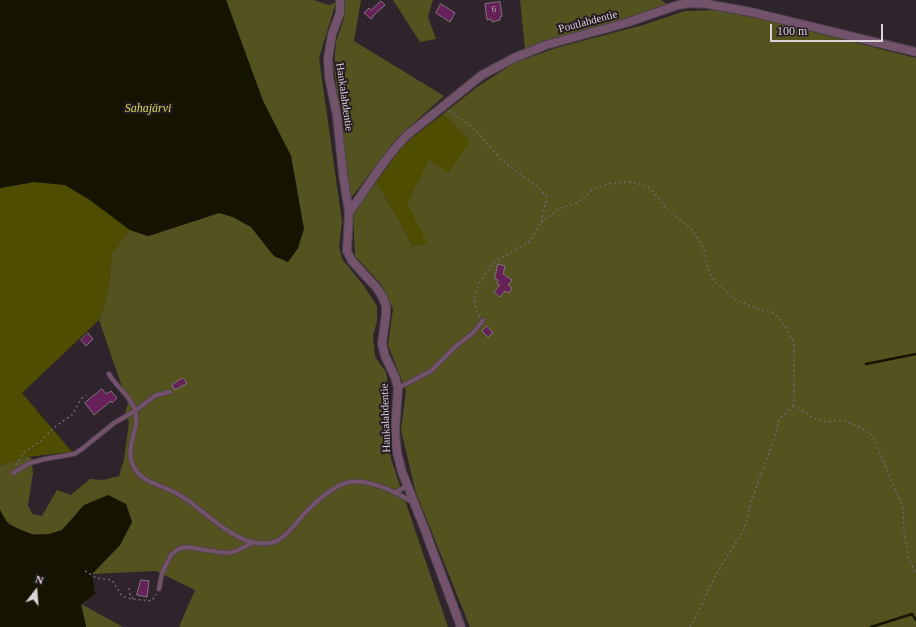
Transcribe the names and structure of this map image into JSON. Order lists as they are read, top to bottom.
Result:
{
  "streets": {
    "street": ["Poutlahdentie", "Hankalahdentie"]
  },
  "crossings": [
    ["Poutlahdentie", "Hankalahdentie"]
  ],
  "water": ["Sahajärvi"],
  "house_numbers": ["6"],
  "scale_bar": "100 m",
  "north": "top"
}
